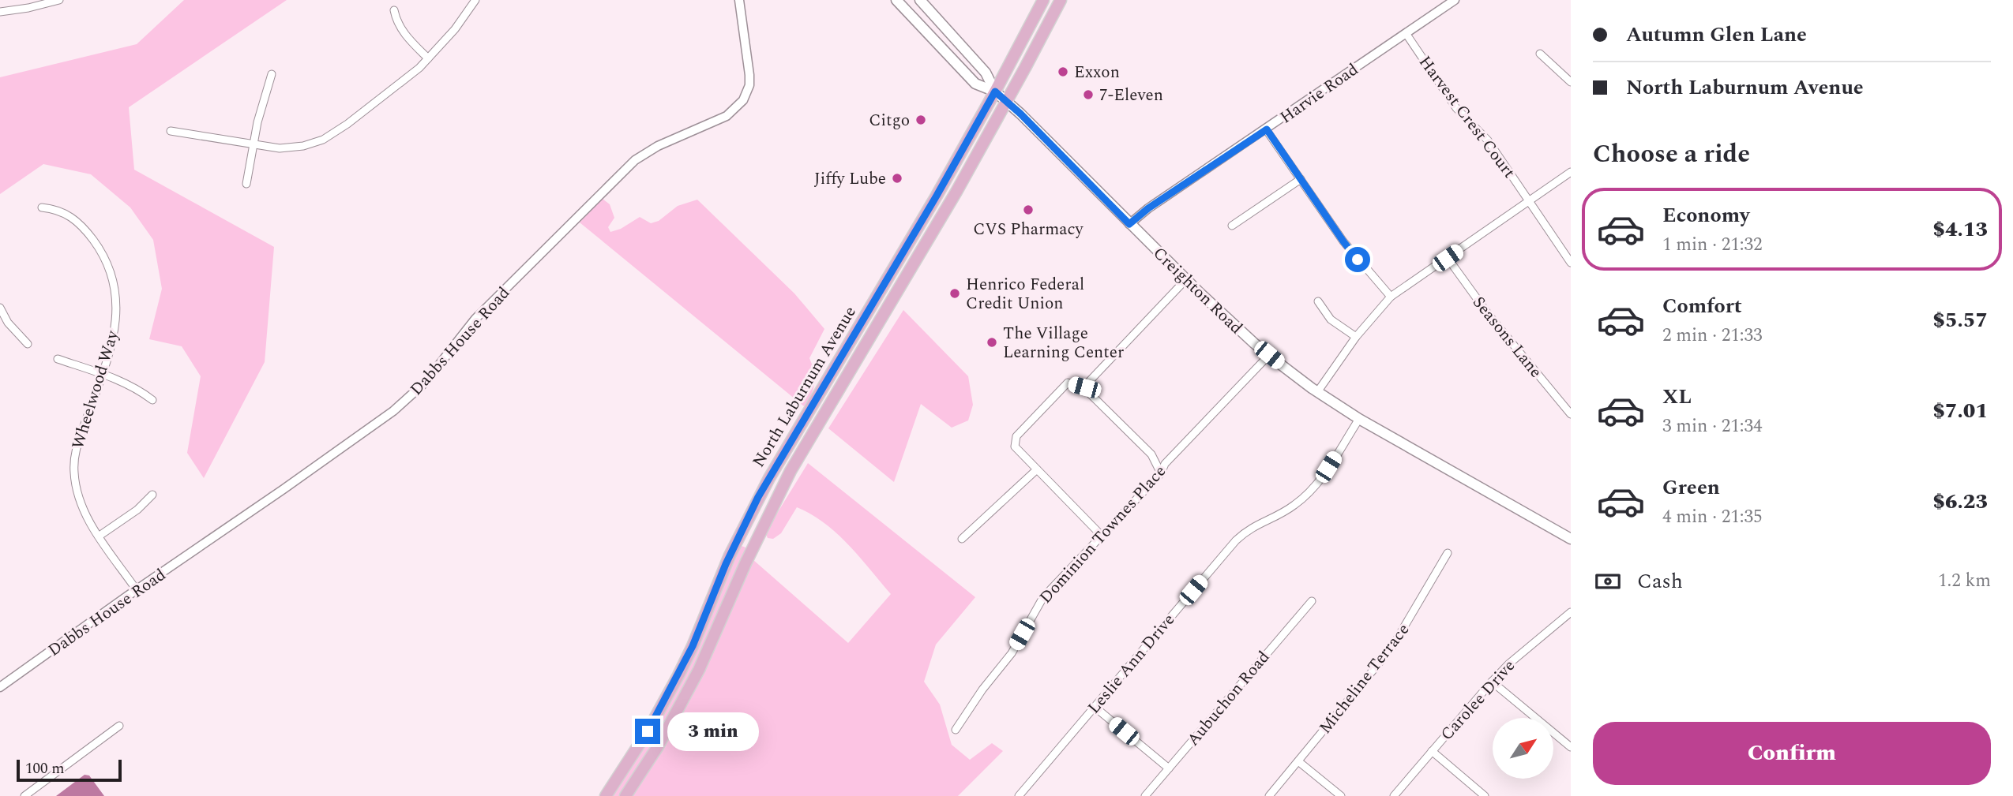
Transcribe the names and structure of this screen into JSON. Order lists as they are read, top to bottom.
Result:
{
  "streets": {
    "main road": ["Creighton Road", "North Laburnum Avenue"],
    "street": [
      "Harvie Road",
      "Harvest Crest Court",
      "Seasons Lane",
      "Dabbs House Road",
      "Wheelwood Way",
      "Dominion Townes Place",
      "Leslie Ann Drive",
      "Micheline Terrace",
      "Aubuchon Road",
      "Carolee Drive"
    ]
  },
  "crossings": [
    ["Harvie Road", "Harvest Crest Court"],
    ["Harvie Road", "Creighton Road"],
    ["Creighton Road", "North Laburnum Avenue"],
    ["Creighton Road", "Dominion Townes Place"],
    ["Creighton Road", "Leslie Ann Drive"],
    ["Dabbs House Road", "Wheelwood Way"]
  ],
  "places": [
    "Exxon",
    "7-Eleven",
    "Citgo",
    "Jiffy Lube",
    "CVS Pharmacy",
    "Henrico Federal Credit Union",
    "The Village Learning Center"
  ],
  "scale_bar": "100 m",
  "north": "top right",
  "page": {
    "banner": ["Autumn Glen Lane", "North Laburnum Avenue"],
    "heading": "Choose a ride",
    "list": [
      {
        "name": "Economy",
        "note": "1 min · 21:32",
        "value": "$4.13"
      },
      {
        "name": "Comfort",
        "note": "2 min · 21:33",
        "value": "$5.57"
      },
      {
        "name": "XL",
        "note": "3 min · 21:34",
        "value": "$7.01"
      },
      {
        "name": "Green",
        "note": "4 min · 21:35",
        "value": "$6.23"
      }
    ],
    "pay": ["Cash", "1.2 km"],
    "buttons": "Confirm",
    "bubble": "3 min",
    "scale": "100 m"
  }
}
